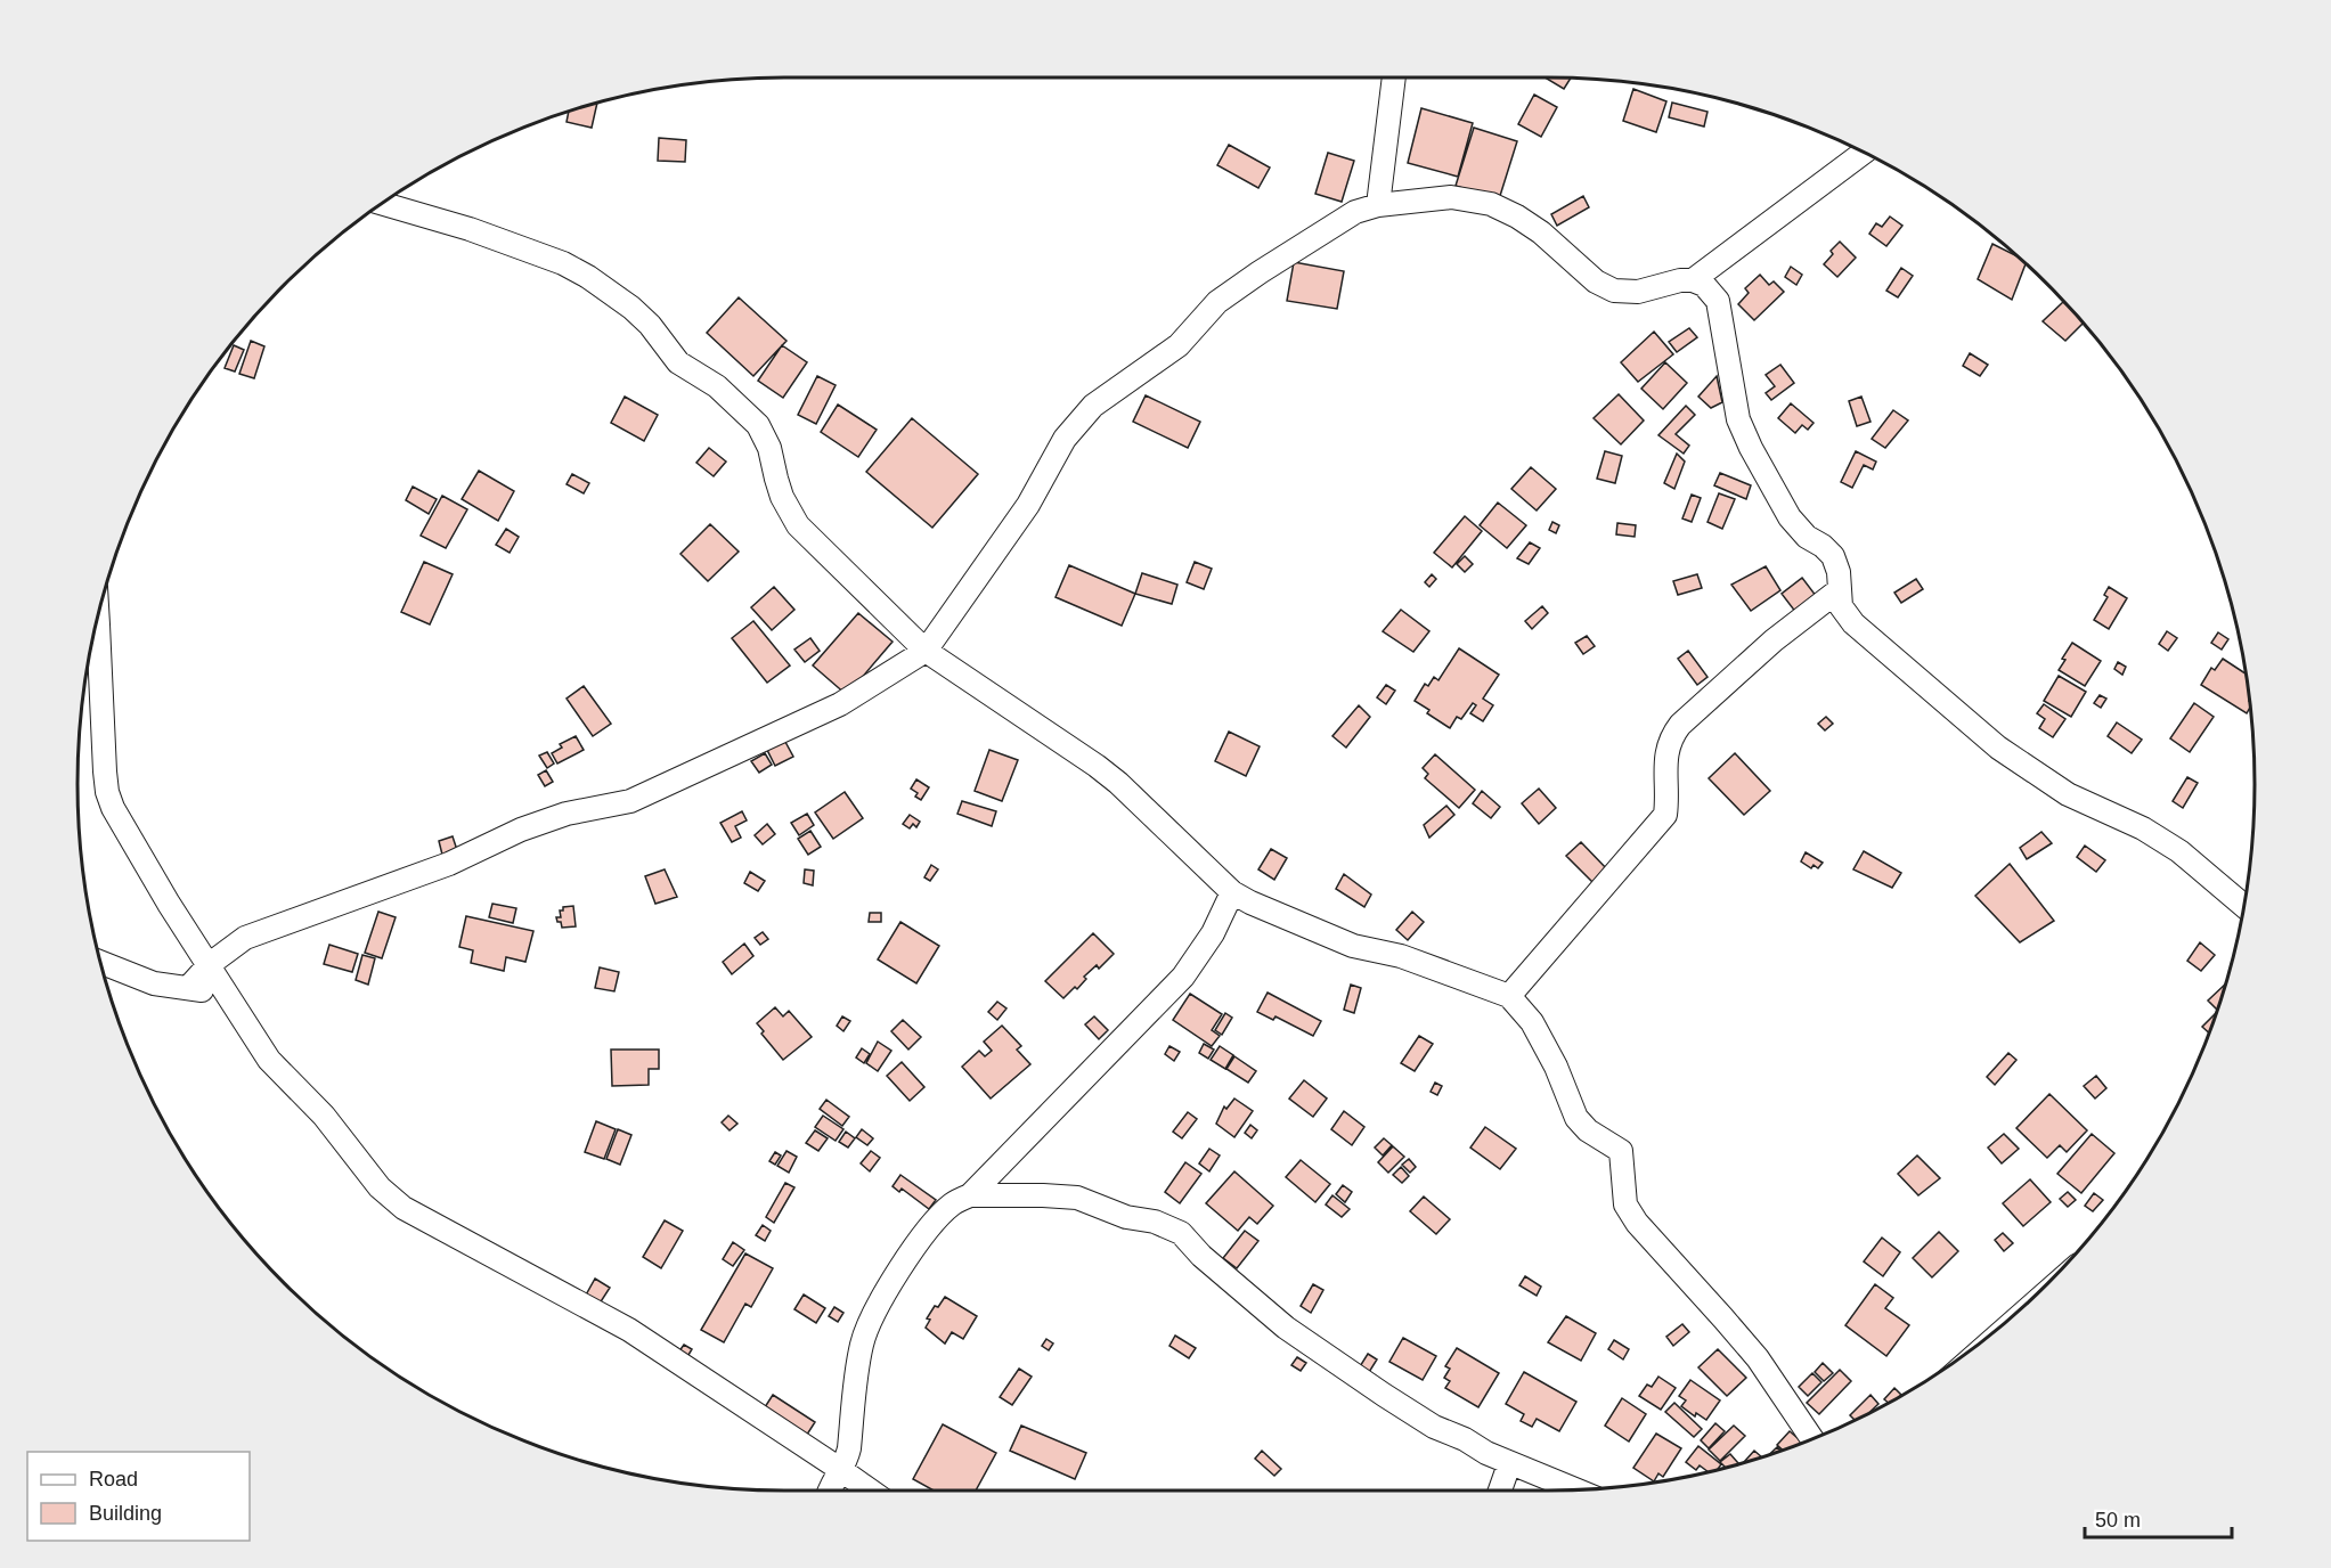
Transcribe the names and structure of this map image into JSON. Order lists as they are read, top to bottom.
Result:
{
  "legend": ["Road", "Building"],
  "scale_bar": "50 m"
}
